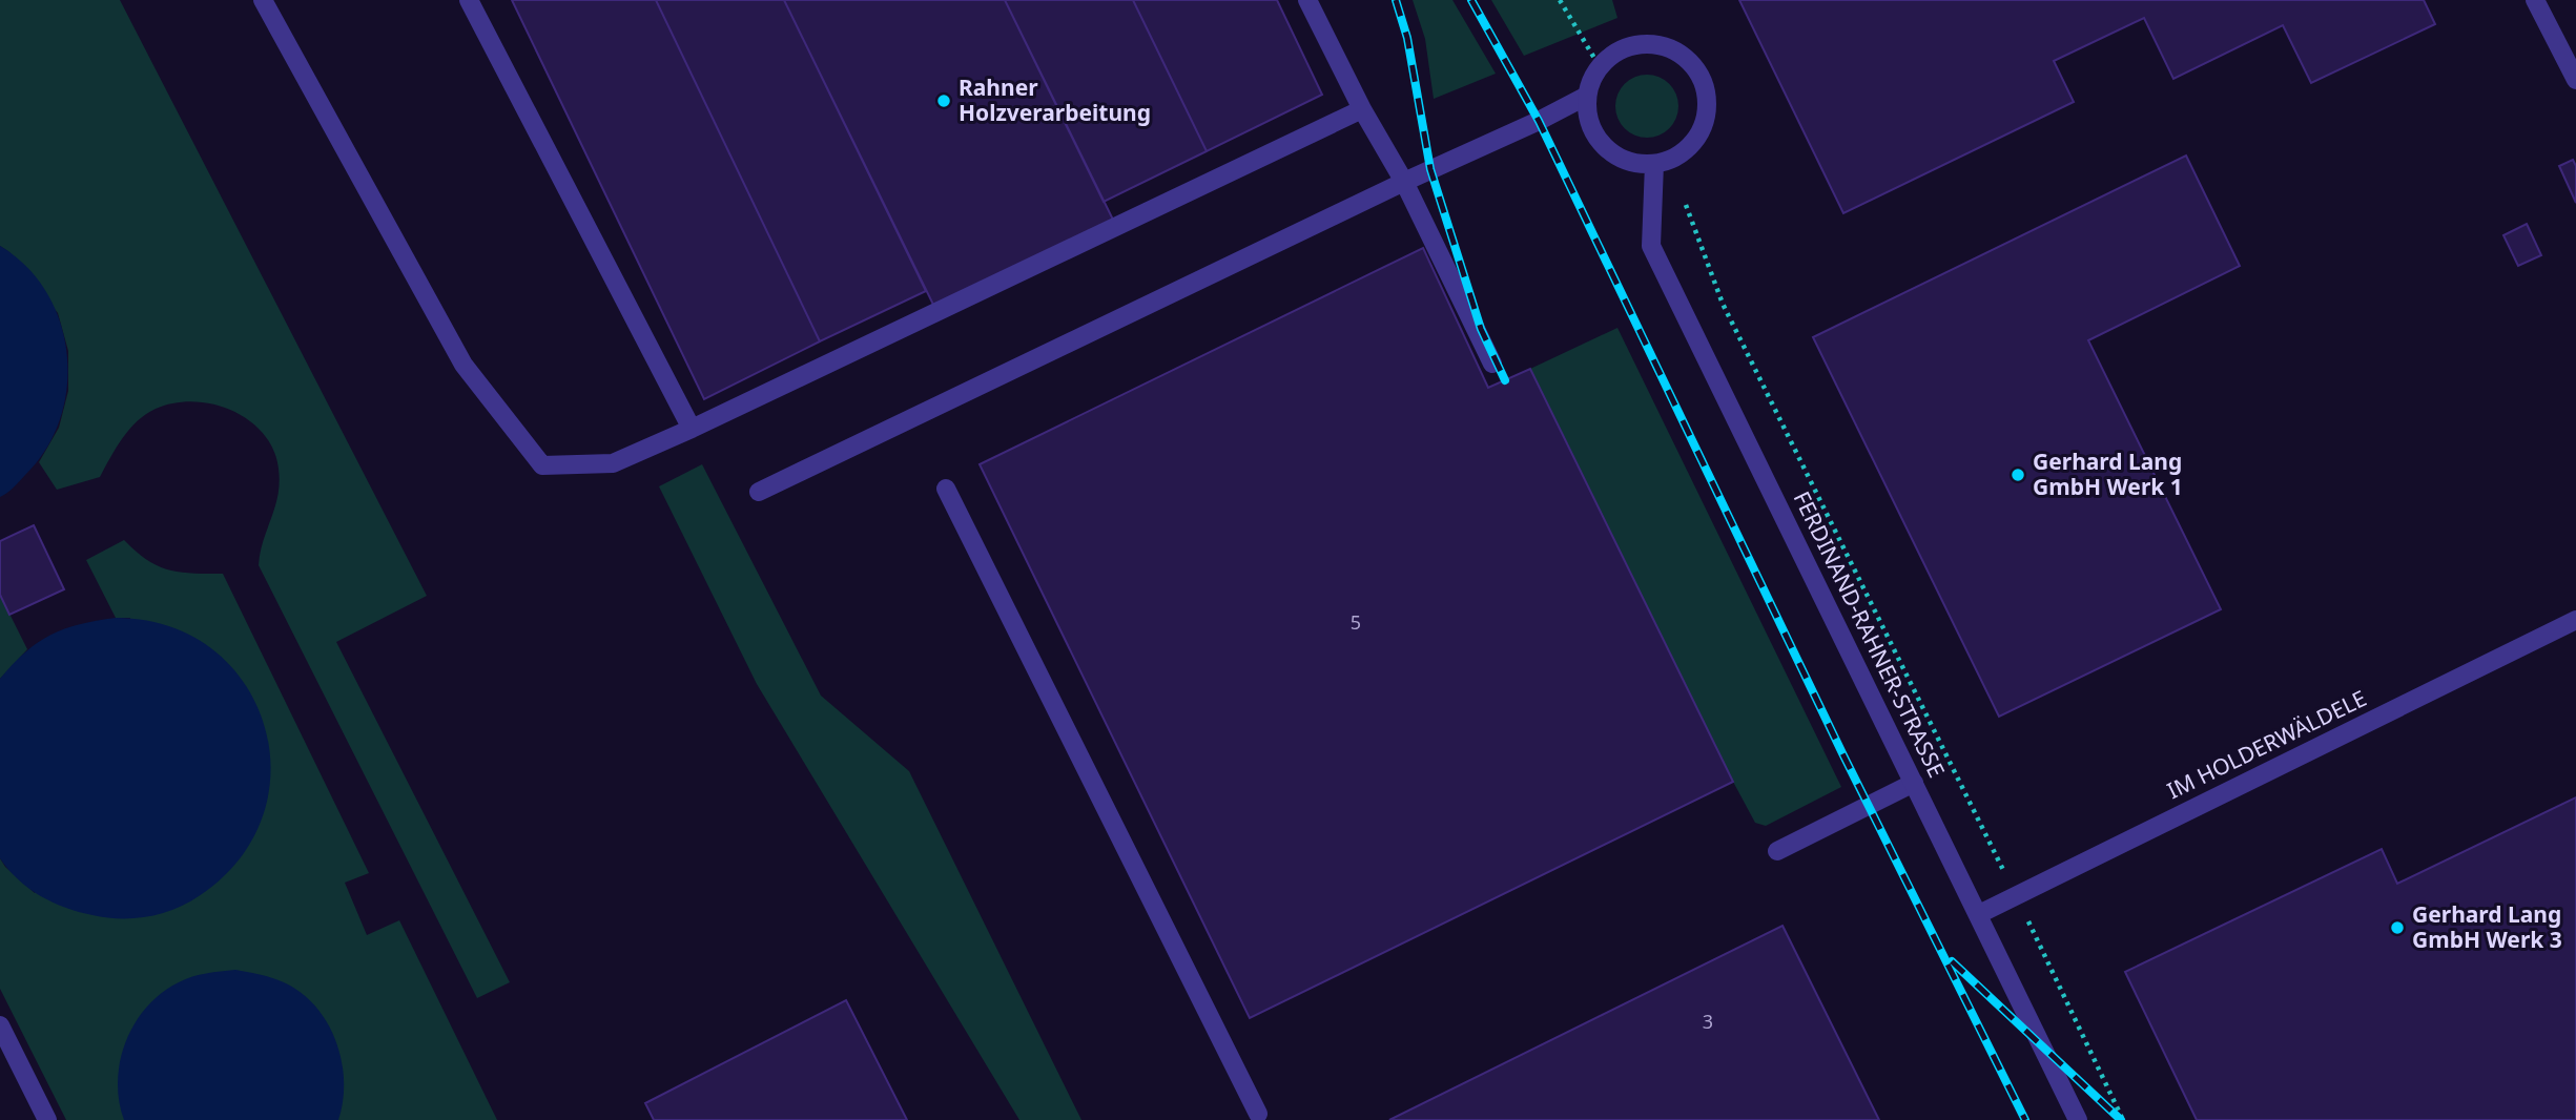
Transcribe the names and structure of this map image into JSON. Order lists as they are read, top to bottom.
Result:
{
  "streets": {
    "street": ["FERDINAND-RAHNER-STRASSE", "IM HOLDERWÄLDELE"]
  },
  "crossings": [
    ["FERDINAND-RAHNER-STRASSE", "IM HOLDERWÄLDELE"]
  ],
  "places": ["Rahner Holzverarbeitung", "Gerhard Lang GmbH Werk 1", "Gerhard Lang GmbH Werk 3"],
  "house_numbers": ["5", "3"]
}
